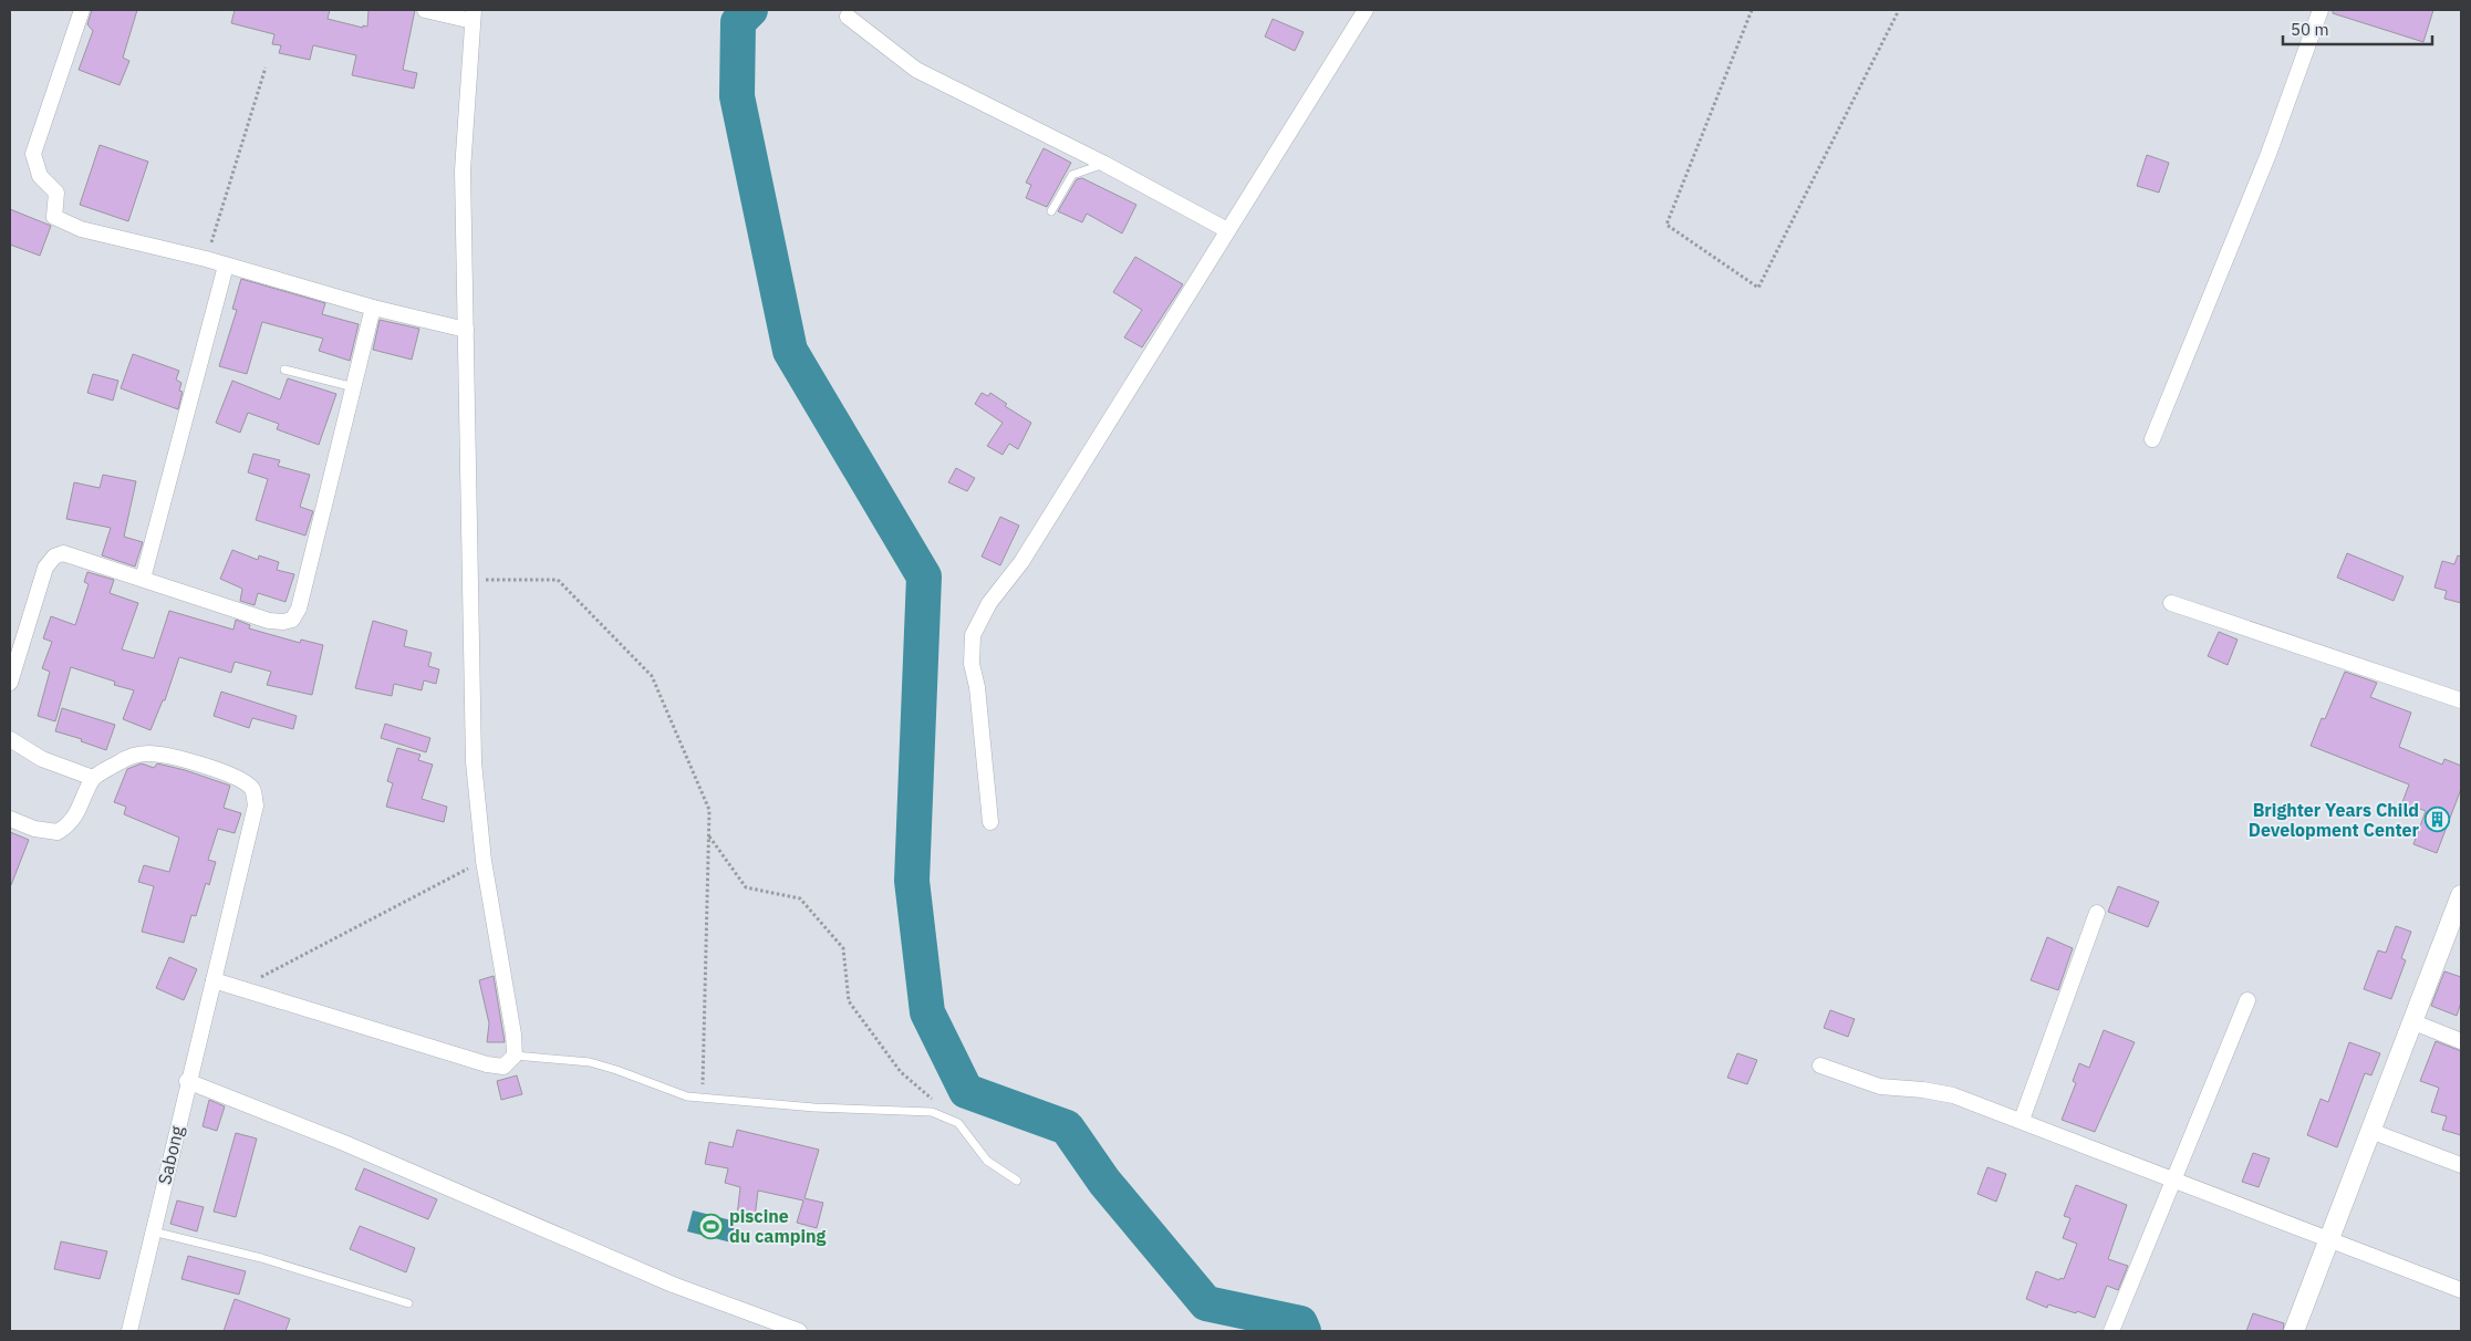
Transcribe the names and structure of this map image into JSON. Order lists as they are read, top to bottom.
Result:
{
  "streets": {
    "street": ["Sabong"]
  },
  "places": {
    "building": ["Brighter Years Child Development Center"],
    "sports": ["piscine du camping"]
  },
  "scale_bar": "50 m"
}
